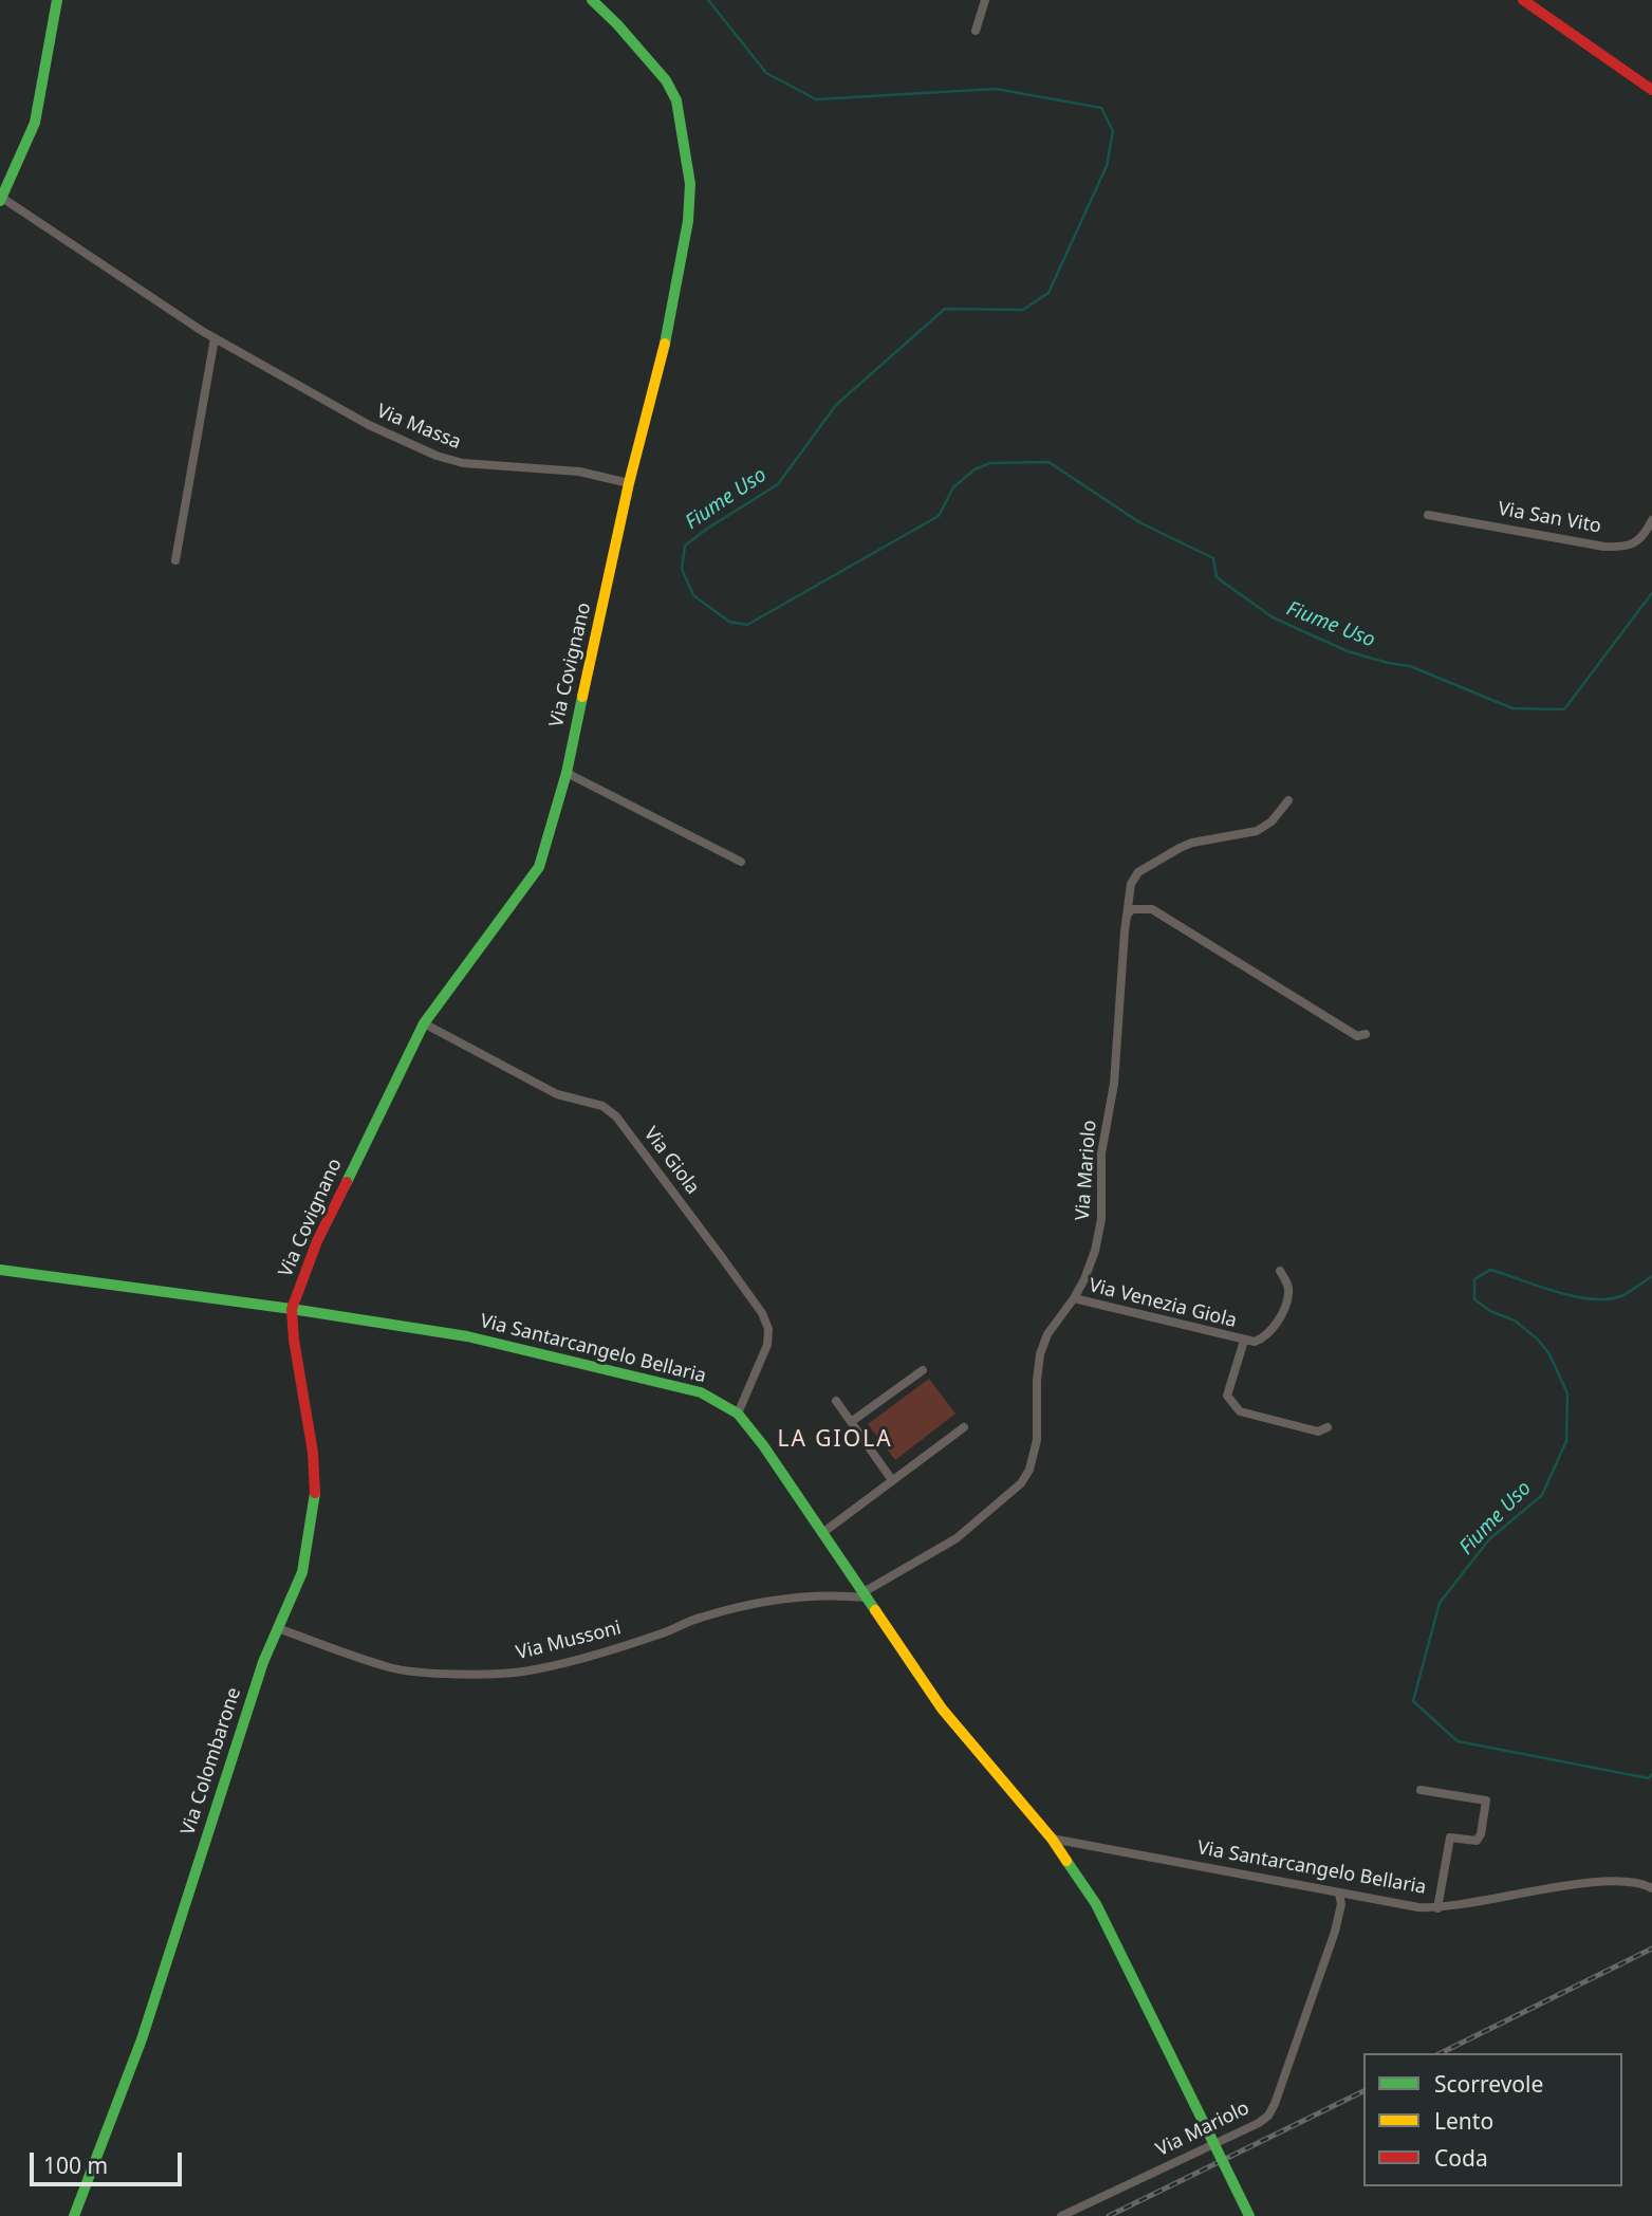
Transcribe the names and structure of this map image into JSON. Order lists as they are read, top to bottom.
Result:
{
  "streets": {
    "street": [
      "Via Massa",
      "Via San Vito",
      "Via Covignano",
      "Via Giola",
      "Via Mariolo",
      "Via Venezia Giola",
      "Via Santarcangelo Bellaria",
      "Via Mussoni",
      "Via Colombarone"
    ]
  },
  "crossings": [
    ["Via Massa", "Via Covignano"],
    ["Via Covignano", "Via Giola"],
    ["Via Covignano", "Via Santarcangelo Bellaria"],
    ["Via Covignano", "Via Colombarone"],
    ["Via Giola", "Via Santarcangelo Bellaria"],
    ["Via Mariolo", "Via Venezia Giola"],
    ["Via Mariolo", "Via Santarcangelo Bellaria"],
    ["Via Mariolo", "Via Mussoni"],
    ["Via Santarcangelo Bellaria", "Via Mussoni"],
    ["Via Santarcangelo Bellaria", "Via Colombarone"],
    ["Via Mussoni", "Via Colombarone"]
  ],
  "districts": ["LA GIOLA"],
  "water": ["Fiume Uso"],
  "legend": ["Scorrevole", "Lento", "Coda"],
  "scale_bar": "100 m"
}
